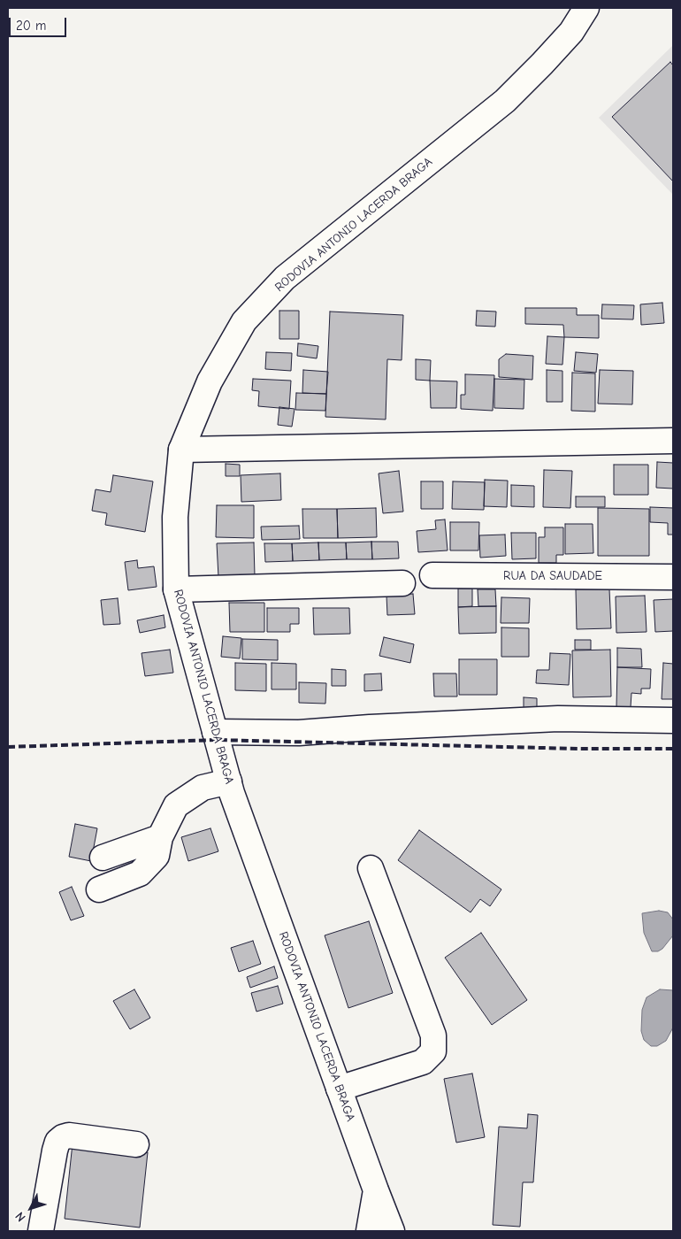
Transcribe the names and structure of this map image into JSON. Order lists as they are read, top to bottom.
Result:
{
  "streets": {
    "main road": ["RODOVIA ANTONIO LACERDA BRAGA", "RUA DA SAUDADE"]
  },
  "scale_bar": "20 m",
  "north": "bottom left"
}
